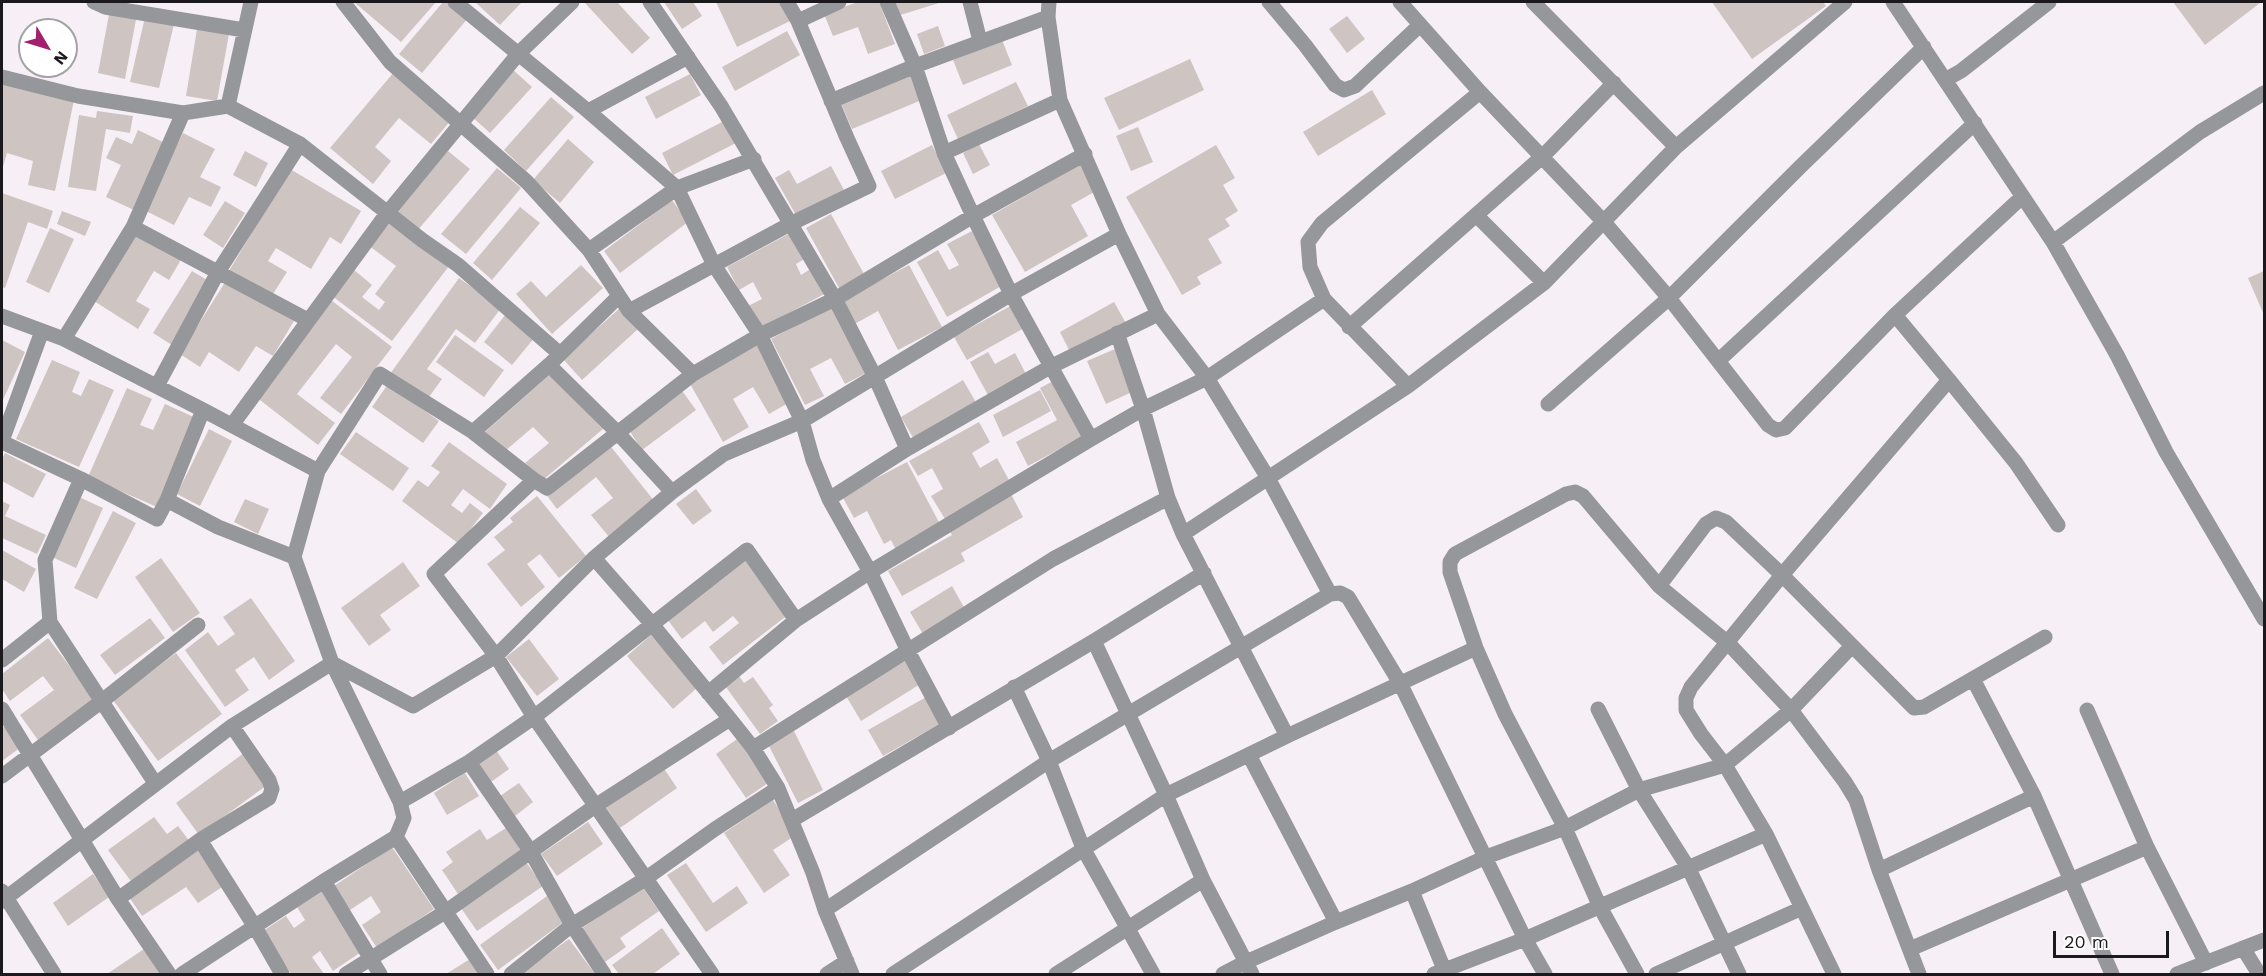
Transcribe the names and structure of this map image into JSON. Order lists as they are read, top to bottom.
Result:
{
  "scale_bar": "20 m",
  "north": "bottom right"
}
